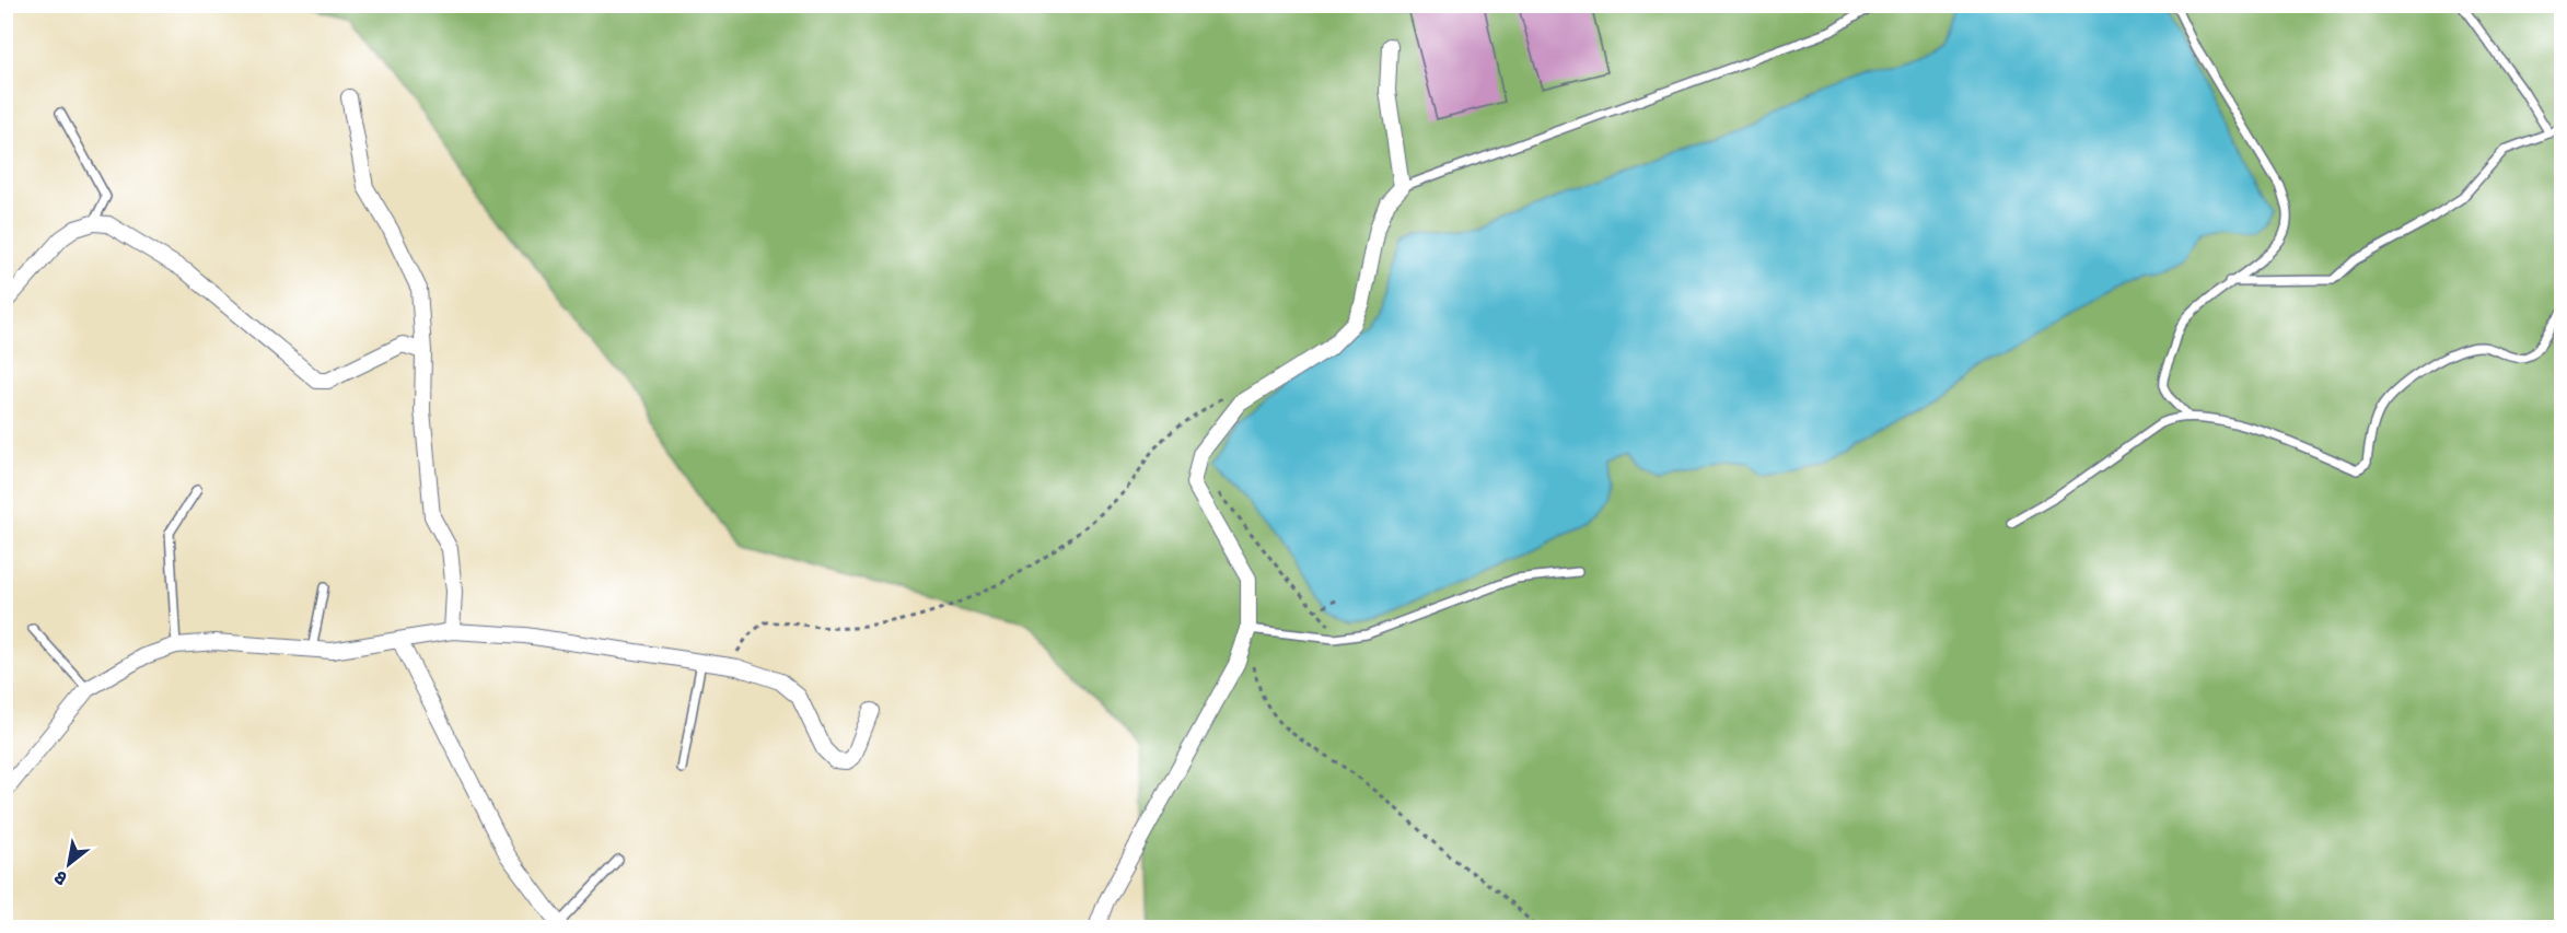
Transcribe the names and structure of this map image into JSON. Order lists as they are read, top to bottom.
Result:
{
  "north": "bottom left"
}
